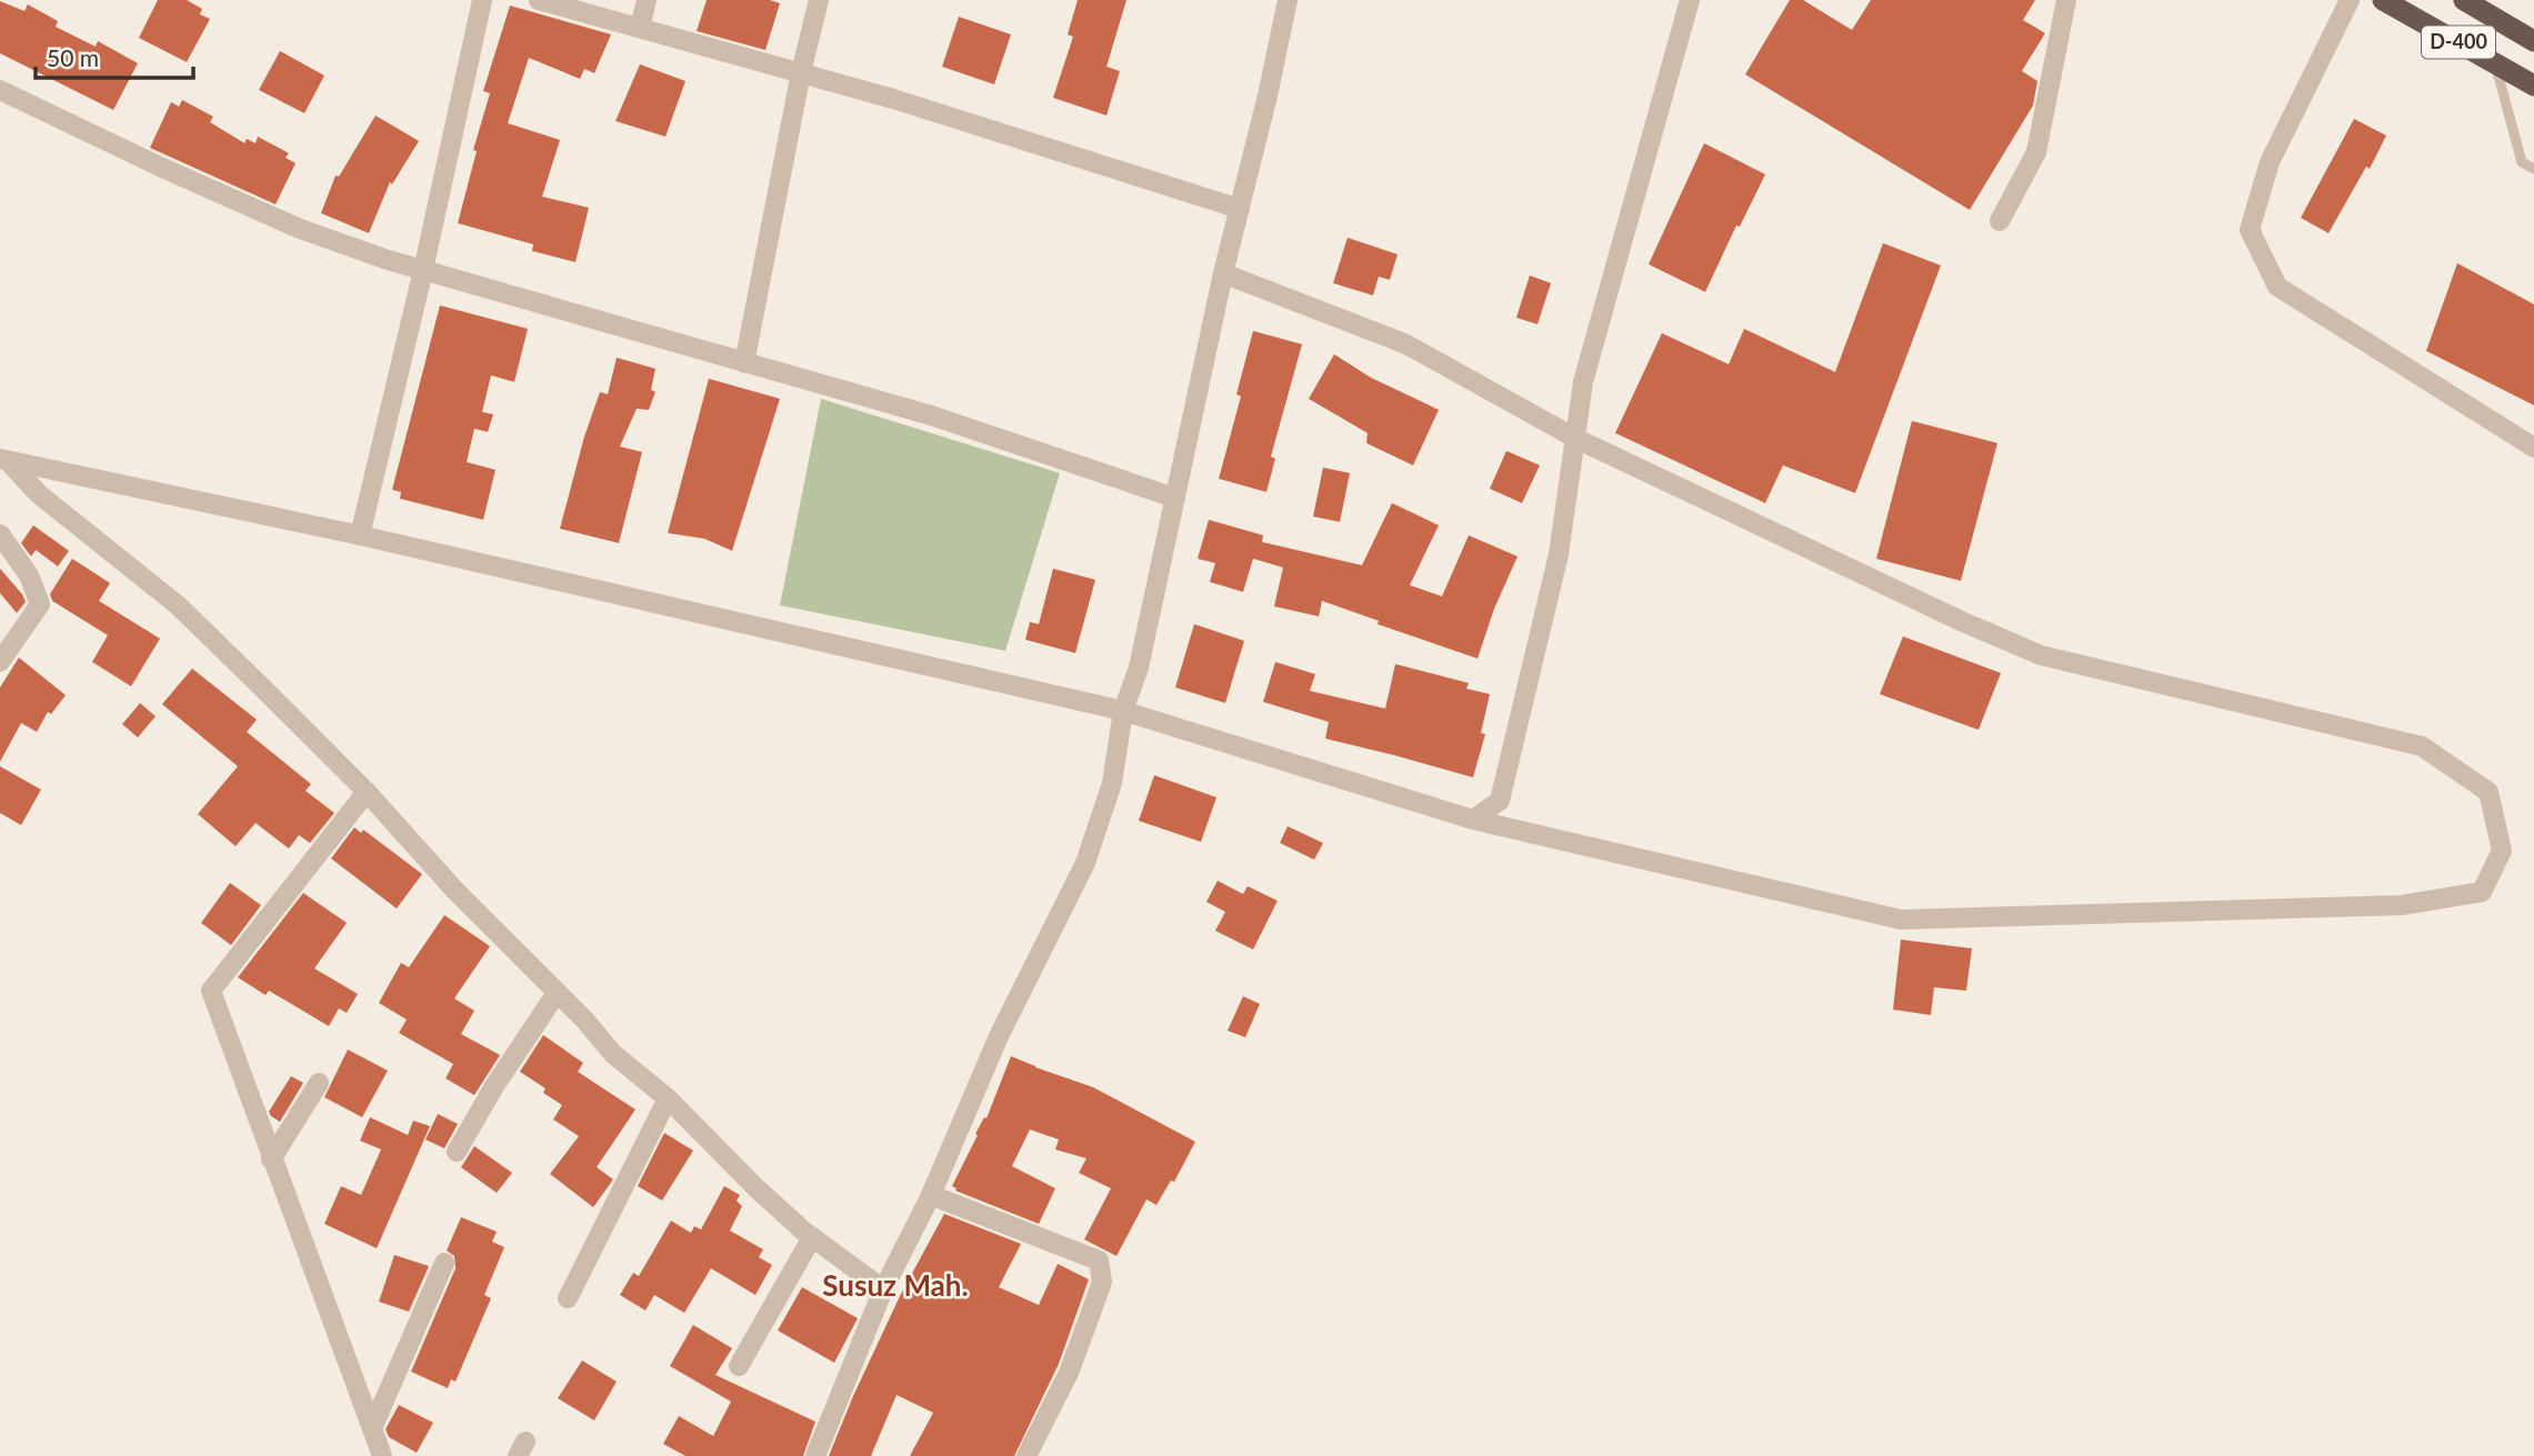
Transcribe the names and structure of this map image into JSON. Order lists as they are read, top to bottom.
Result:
{
  "streets": {
    "highway": ["D-400"]
  },
  "districts": ["Susuz Mah."],
  "scale_bar": "50 m"
}
